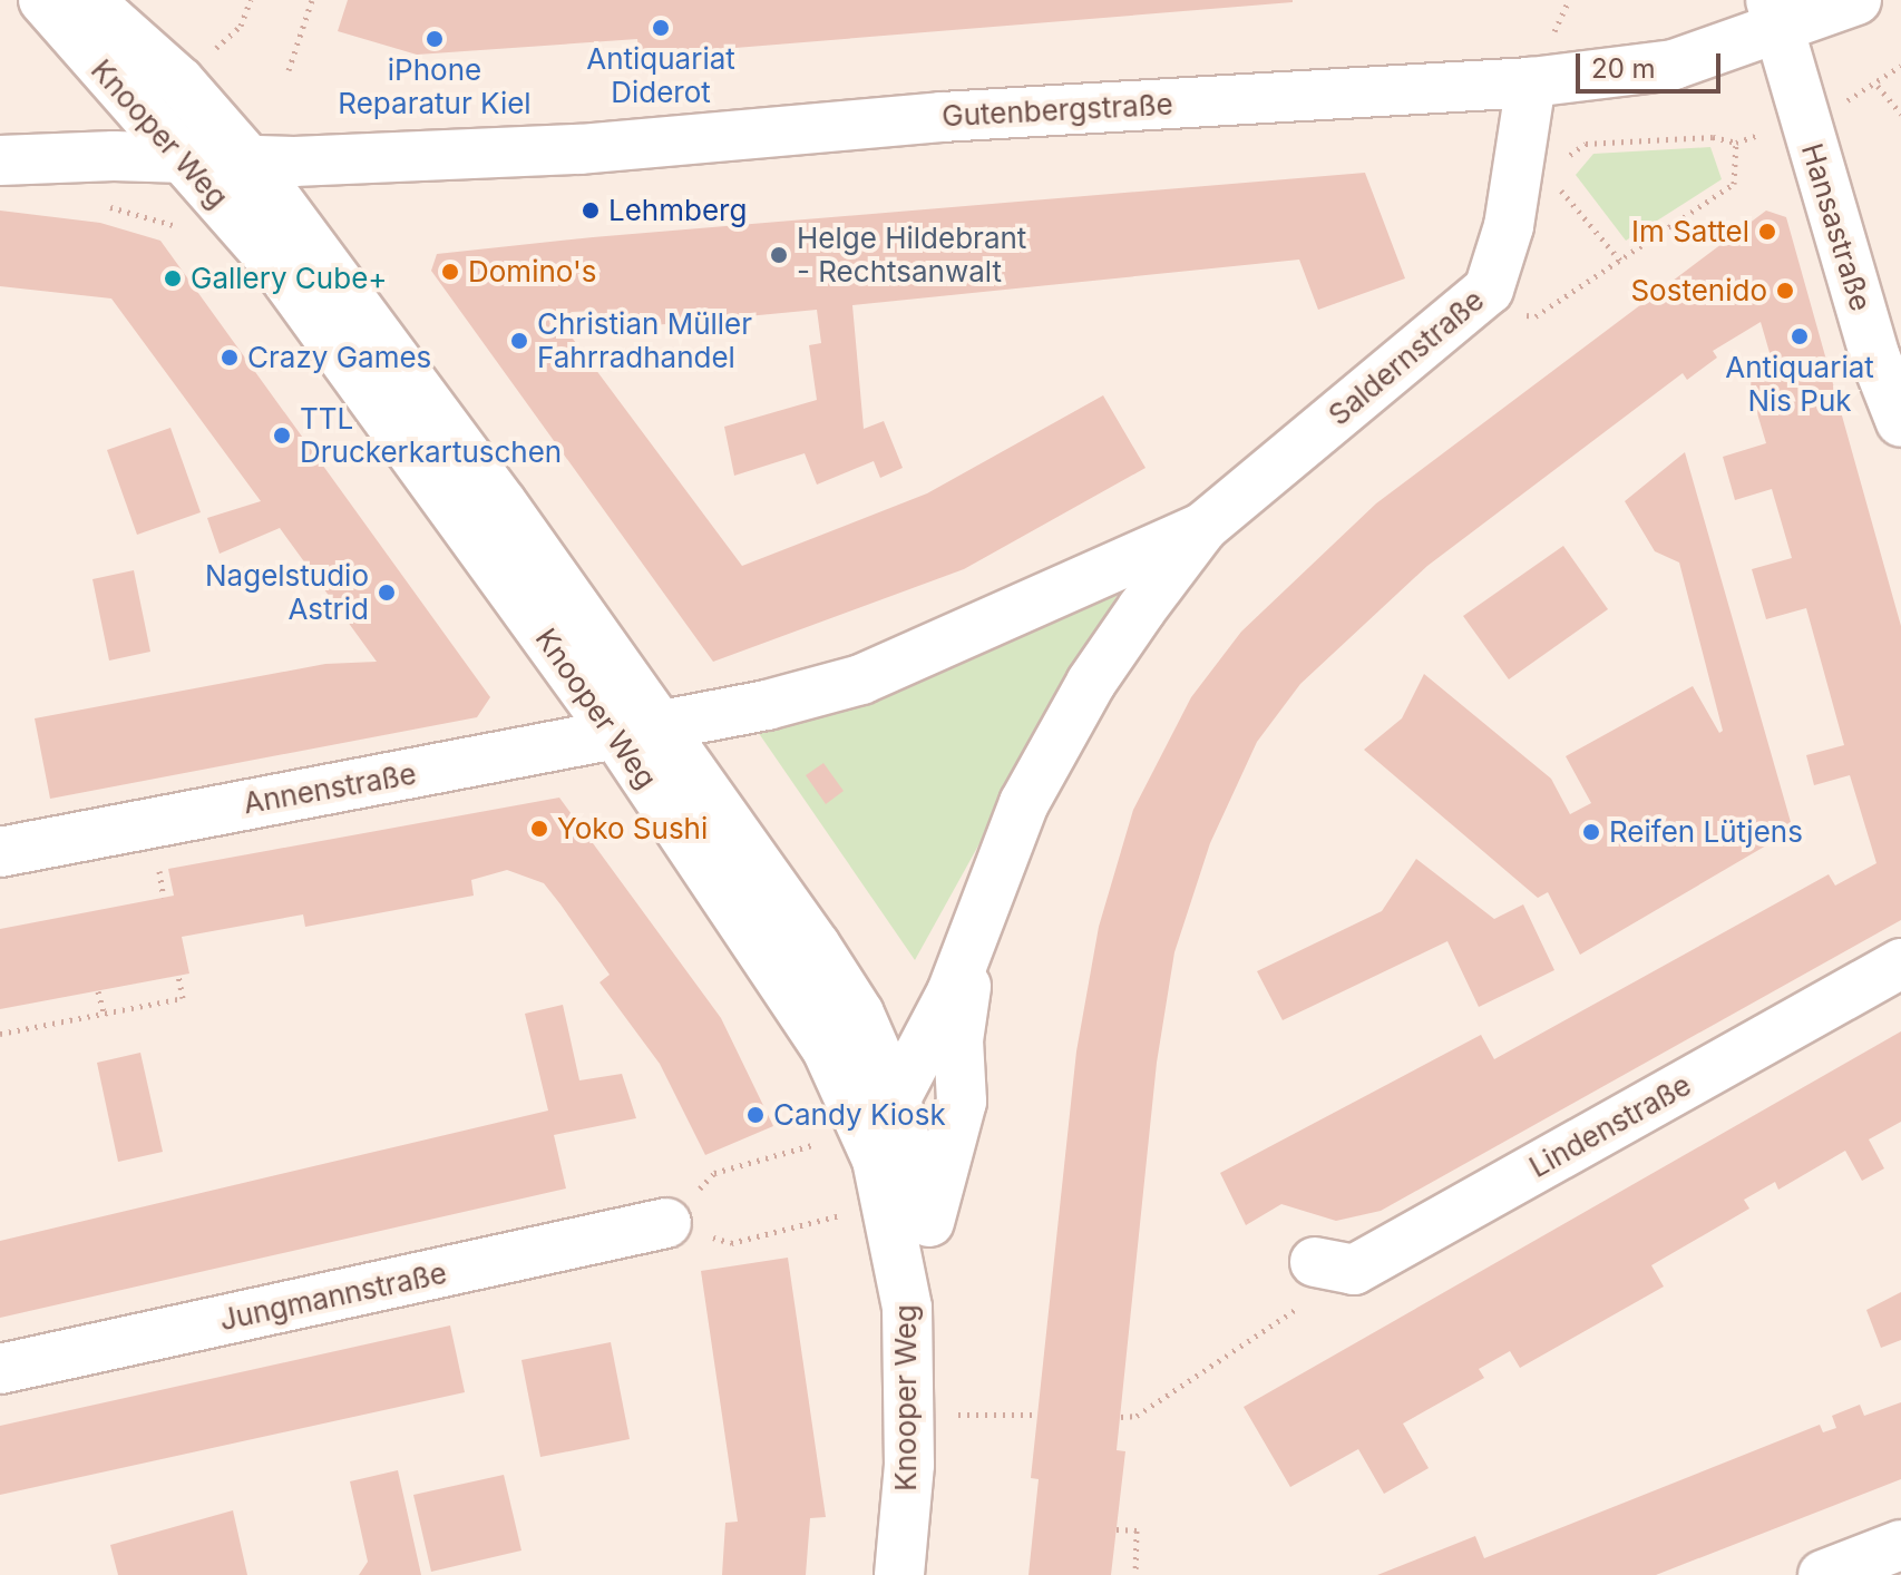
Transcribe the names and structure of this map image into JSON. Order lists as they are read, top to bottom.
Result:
{
  "streets": {
    "main road": [
      "Gutenbergstraße",
      "Knooper Weg",
      "Hansastraße",
      "Saldernstraße",
      "Annenstraße",
      "Lindenstraße",
      "Jungmannstraße"
    ]
  },
  "crossings": [
    ["Gutenbergstraße", "Knooper Weg"],
    ["Gutenbergstraße", "Hansastraße"],
    ["Gutenbergstraße", "Saldernstraße"],
    ["Knooper Weg", "Saldernstraße"],
    ["Knooper Weg", "Annenstraße"],
    ["Saldernstraße", "Annenstraße"]
  ],
  "places": [
    "Antiquariat Diderot",
    "iPhone Reparatur Kiel",
    "Lehmberg",
    "Im Sattel",
    "Helge Hildebrant - Rechtsanwalt",
    "Domino's",
    "Gallery Cube+",
    "Sostenido",
    "Antiquariat Nis Puk",
    "Christian Müller Fahrradhandel",
    "Crazy Games",
    "TTL Druckerkartuschen",
    "Nagelstudio Astrid",
    "Yoko Sushi",
    "Reifen Lütjens",
    "Candy Kiosk"
  ],
  "scale_bar": "20 m"
}
